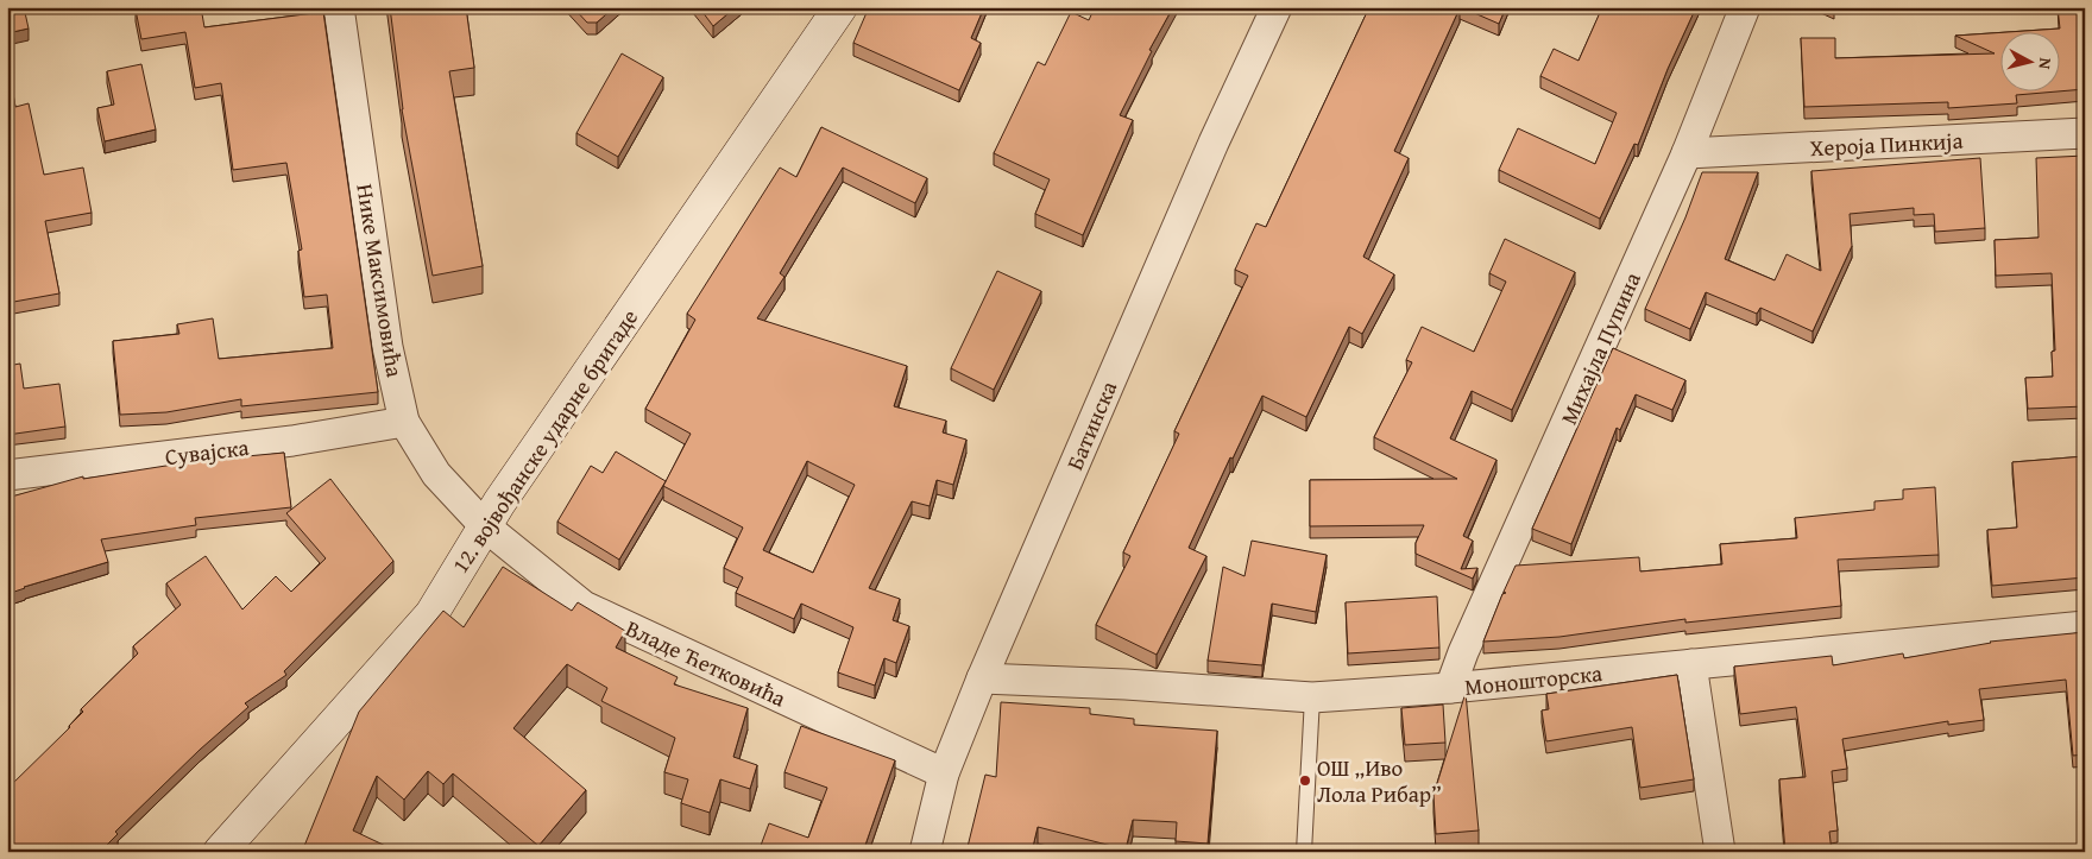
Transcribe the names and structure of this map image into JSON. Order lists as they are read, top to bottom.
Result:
{
  "streets": {
    "main road": ["12. војвођанске ударне бригаде"],
    "street": [
      "Хероја Пинкија",
      "Нике Максимовића",
      "Михајла Пупина",
      "Батинска",
      "Сувајска",
      "Владе Ћетковића",
      "Моношторска"
    ]
  },
  "crossings": [
    ["Хероја Пинкија", "Михајла Пупина"],
    ["Нике Максимовића", "12. војвођанске ударне бригаде"],
    ["Нике Максимовића", "Сувајска"],
    ["Нике Максимовића", "Владе Ћетковића"],
    ["Михајла Пупина", "Моношторска"],
    ["Батинска", "Владе Ћетковића"],
    ["Батинска", "Моношторска"],
    ["12. војвођанске ударне бригаде", "Владе Ћетковића"]
  ],
  "places": ["ОШ „Иво Лола Рибар”"],
  "north": "right"
}
